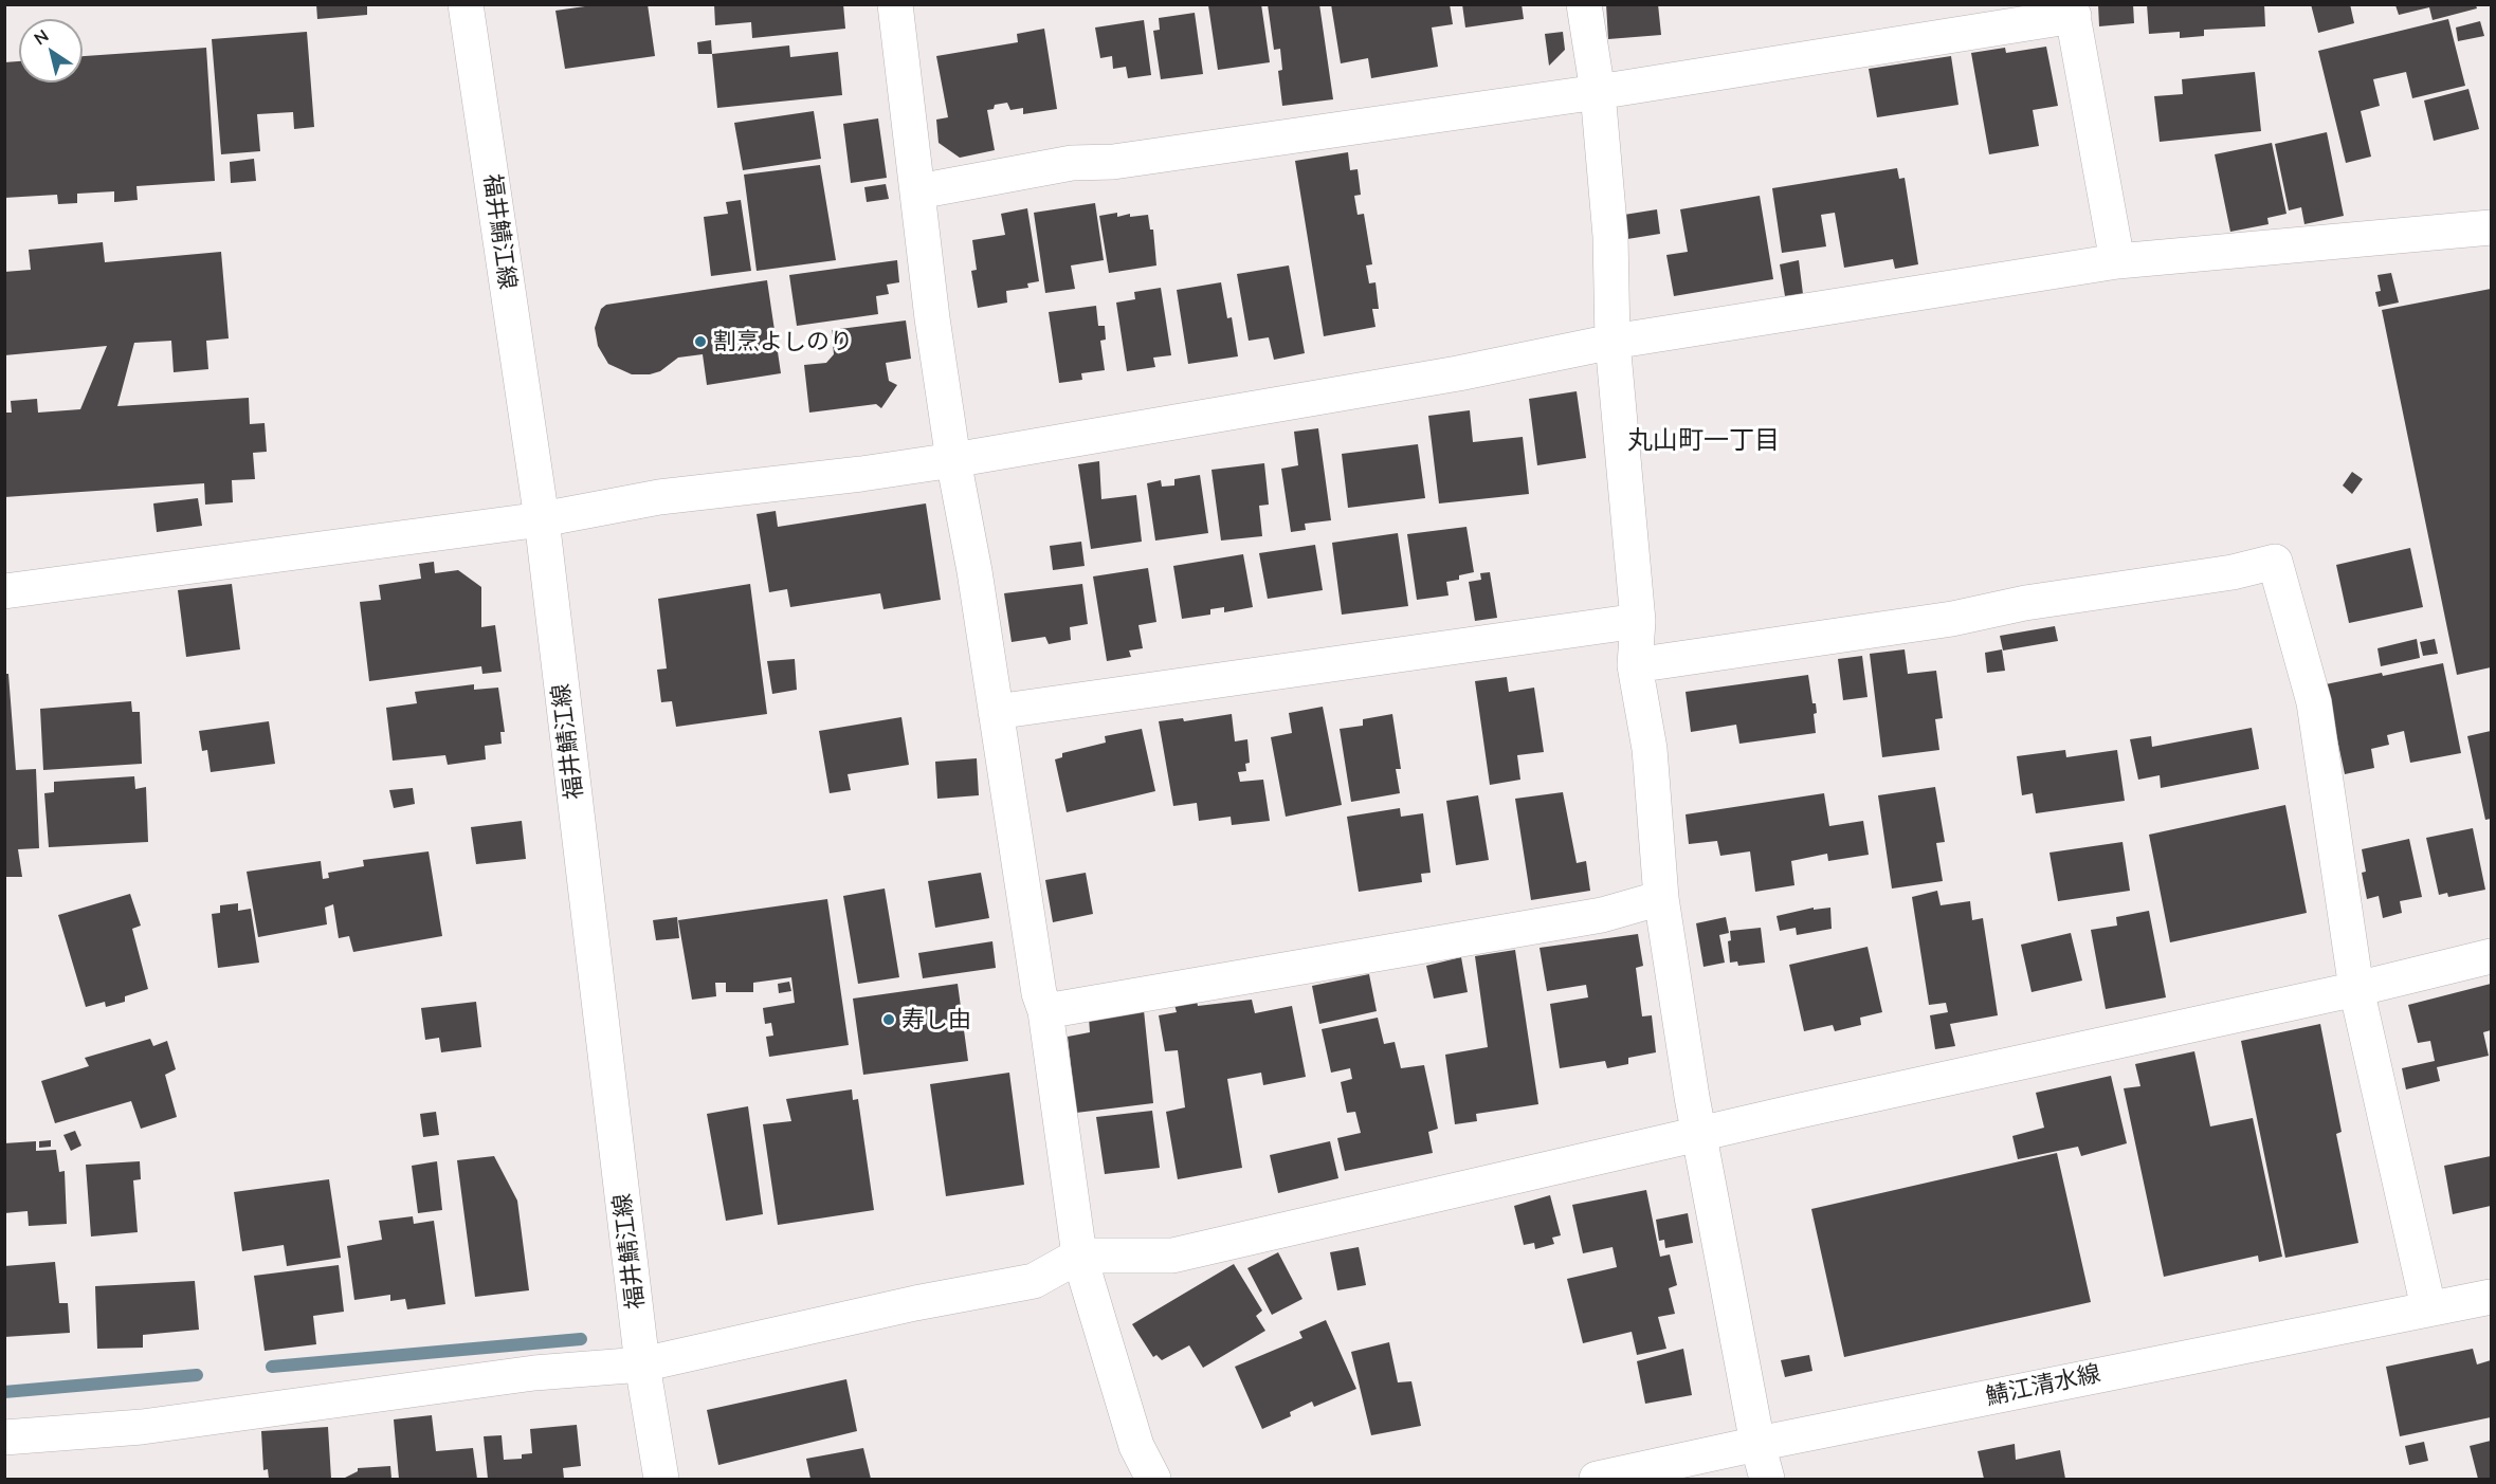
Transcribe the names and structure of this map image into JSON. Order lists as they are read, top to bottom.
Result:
{
  "streets": {
    "street": ["福井鯖江線", "鯖江清水線"]
  },
  "districts": ["丸山町一丁目"],
  "places": ["割烹よしのり", "寿し由"],
  "north": "top left"
}
